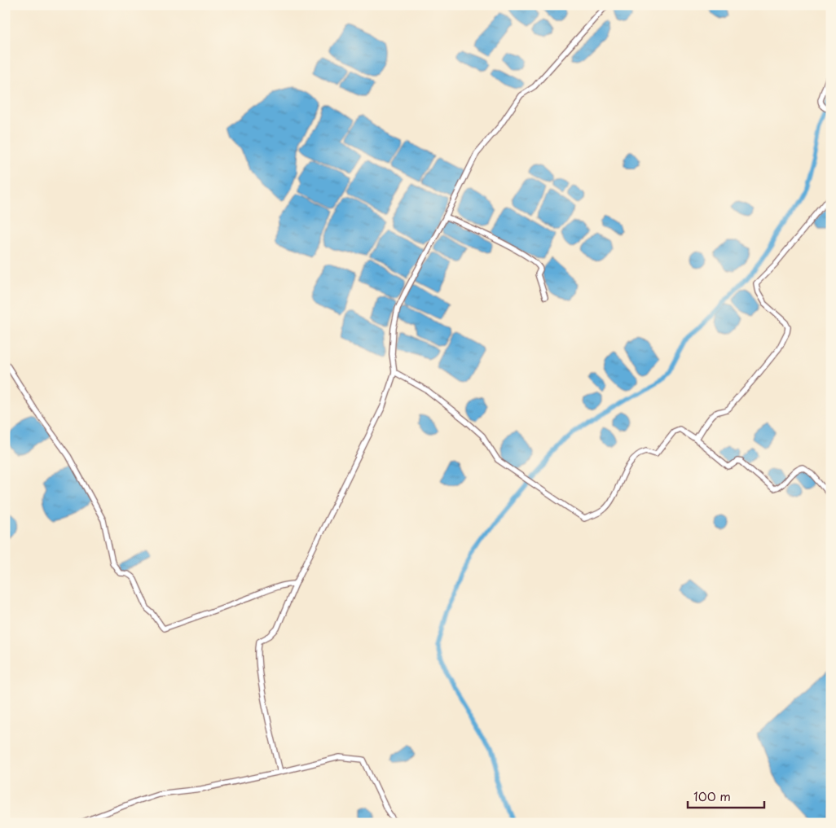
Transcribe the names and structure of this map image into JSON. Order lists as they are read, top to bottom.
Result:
{
  "scale_bar": "100 m"
}
